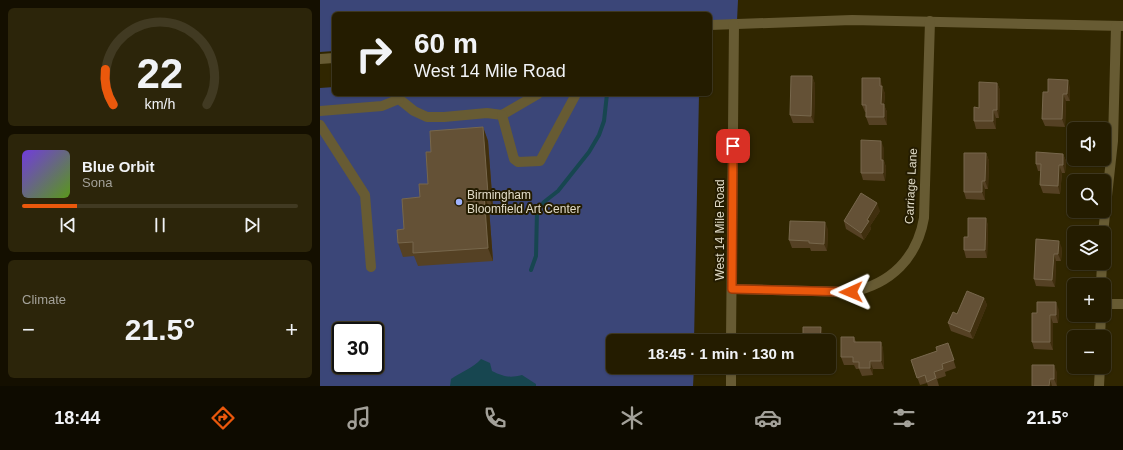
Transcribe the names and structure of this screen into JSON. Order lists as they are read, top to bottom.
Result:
{
  "streets": {
    "street": ["Carriage Lane", "West 14 Mile Road"]
  },
  "crossings": [
    ["Carriage Lane", "West 14 Mile Road"]
  ],
  "places": ["Birmingham Bloomfield Art Center"],
  "page": {
    "turn": ["60 m", "West 14 Mile Road"],
    "map_buttons": ["+", "−"],
    "song": ["Blue Orbit", "Sona"],
    "tile": "Climate",
    "heat": ["−", "21.5°", "+"],
    "limit": "30",
    "trip": "18:45 · 1 min · 130 m",
    "tabs": ["18:44", "21.5°"],
    "gauge": ["22", "km/h"]
  }
}
